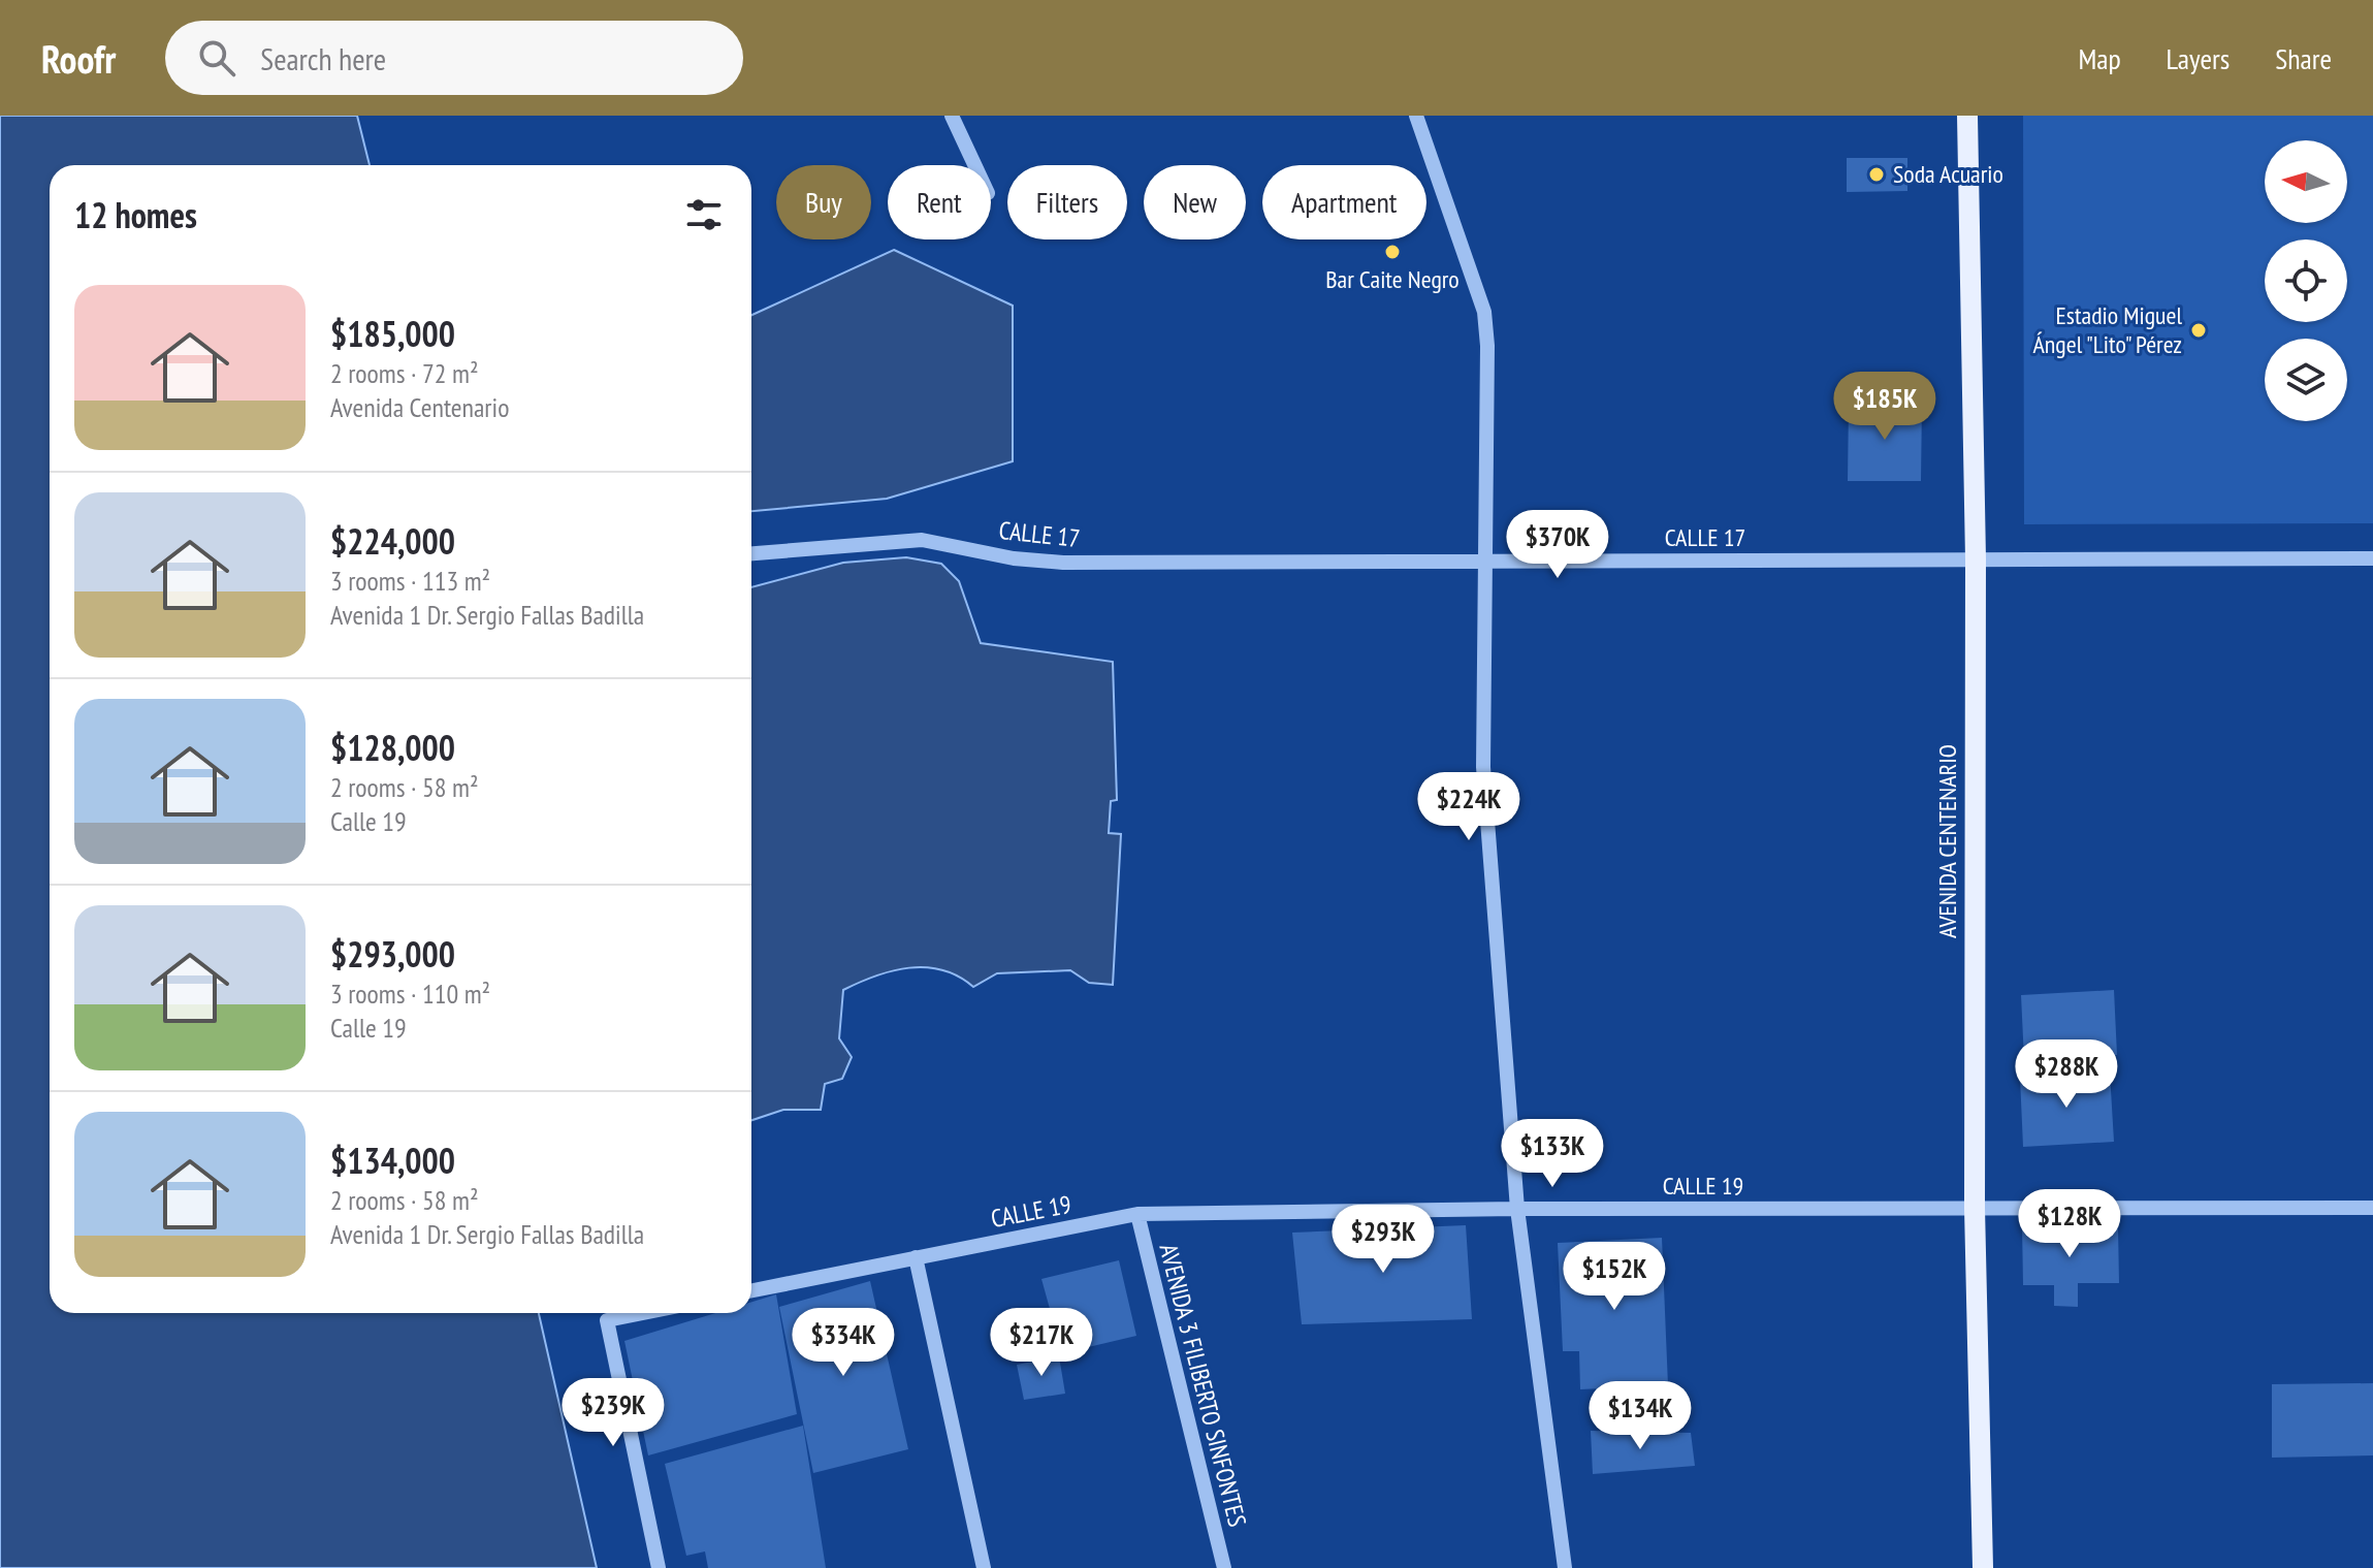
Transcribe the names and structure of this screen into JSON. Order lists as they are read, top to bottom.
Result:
{
  "streets": {
    "main road": ["AVENIDA CENTENARIO"],
    "street": ["CALLE 17", "CALLE 19", "AVENIDA 3 FILIBERTO SINFONTES"]
  },
  "crossings": [
    ["CALLE 17", "AVENIDA CENTENARIO"],
    ["AVENIDA CENTENARIO", "CALLE 19"],
    ["CALLE 19", "AVENIDA 3 FILIBERTO SINFONTES"]
  ],
  "places": ["Soda Acuario", "Bar Caite Negro", "Estadio Miguel Ángel \"Lito\" Pérez"],
  "north": "left",
  "page": {
    "header": "Roofr",
    "search": "Search here",
    "nav": ["Map", "Layers", "Share"],
    "chip": [
      "Buy",
      "Rent",
      "Filters",
      "New",
      "Apartment"
    ],
    "heading": "12 homes",
    "list": [
      {
        "name": "$185,000",
        "note": "2 rooms · 72 m² · Avenida Centenario"
      },
      {
        "name": "$224,000",
        "note": "3 rooms · 113 m² · Avenida 1 Dr. Sergio Fallas Badilla"
      },
      {
        "name": "$128,000",
        "note": "2 rooms · 58 m² · Calle 19"
      },
      {
        "name": "$293,000",
        "note": "3 rooms · 110 m² · Calle 19"
      },
      {
        "name": "$134,000",
        "note": "2 rooms · 58 m² · Avenida 1 Dr. Sergio Fallas Badilla"
      }
    ],
    "price": [
      "$185K",
      "$370K",
      "$224K",
      "$288K",
      "$133K",
      "$128K",
      "$293K",
      "$152K",
      "$334K",
      "$217K",
      "$239K",
      "$134K"
    ]
  }
}
